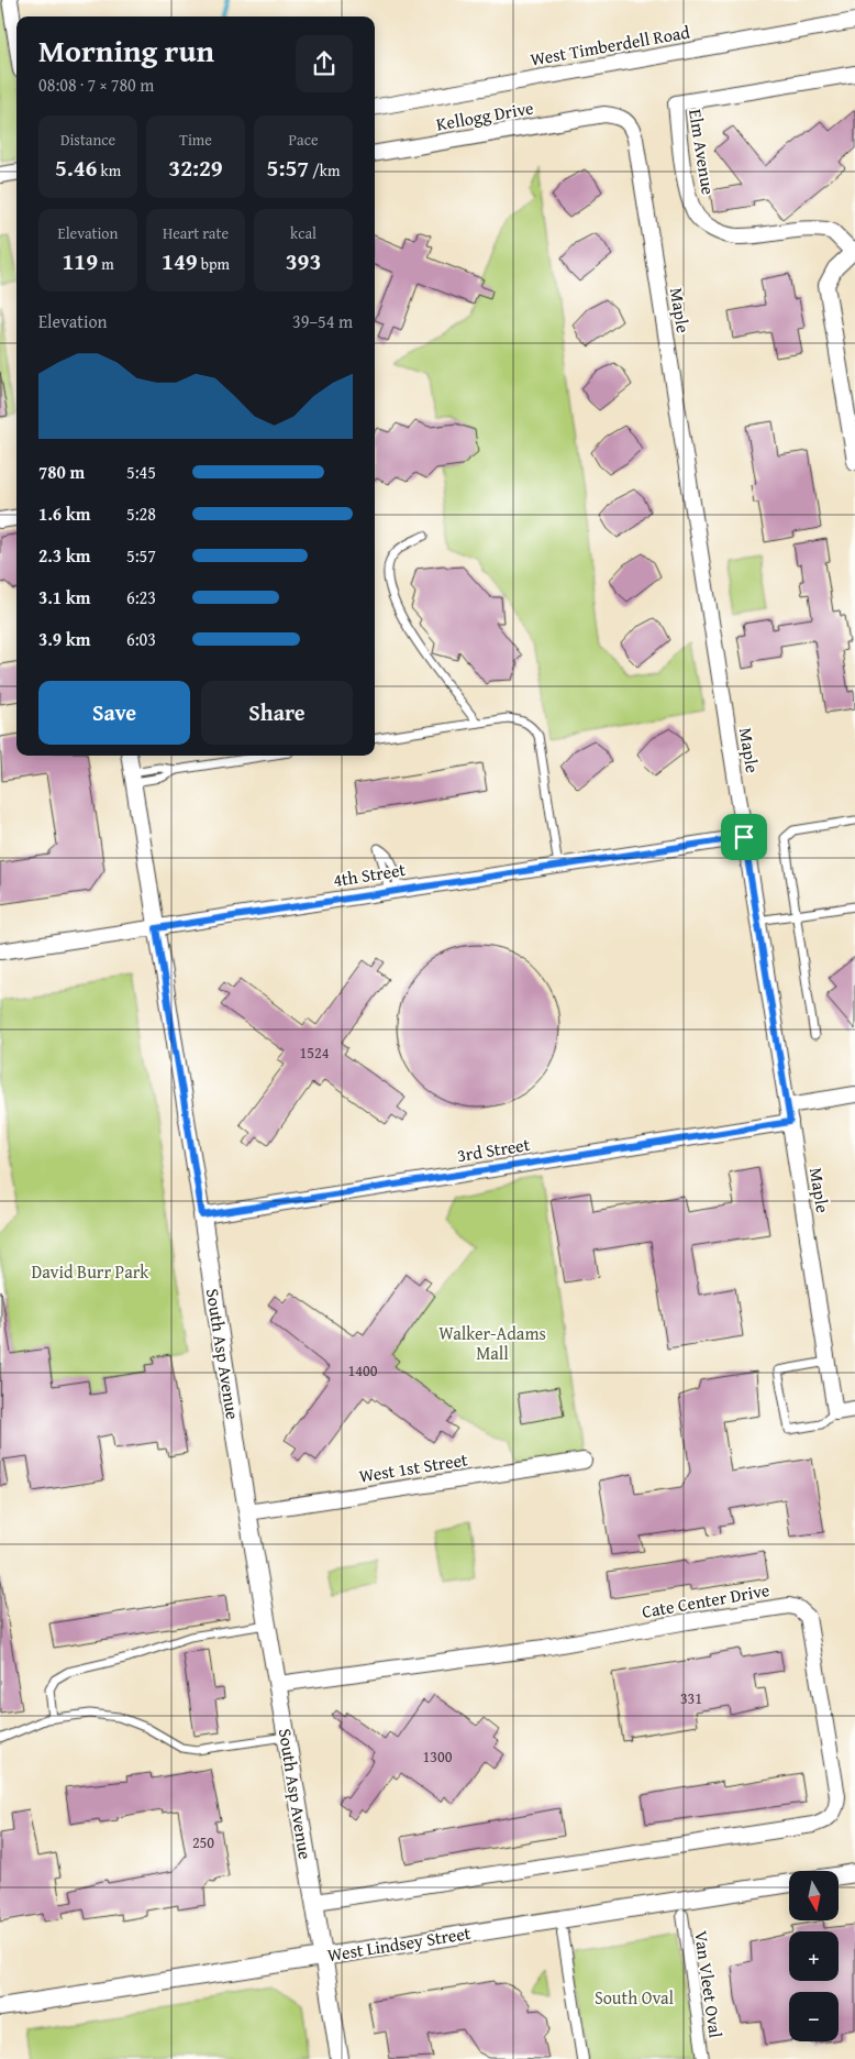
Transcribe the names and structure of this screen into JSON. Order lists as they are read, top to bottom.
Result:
{
  "streets": {
    "street": [
      "West Timberdell Road",
      "Kellogg Drive",
      "Elm Avenue",
      "Maple",
      "4th Street",
      "3rd Street",
      "South Asp Avenue",
      "West 1st Street",
      "Cate Center Drive",
      "West Lindsey Street",
      "Van Vleet Oval"
    ]
  },
  "crossings": [
    ["Kellogg Drive", "Maple"],
    ["Maple", "4th Street"],
    ["Maple", "3rd Street"],
    ["4th Street", "South Asp Avenue"],
    ["3rd Street", "South Asp Avenue"],
    ["South Asp Avenue", "West 1st Street"],
    ["South Asp Avenue", "Cate Center Drive"],
    ["South Asp Avenue", "West Lindsey Street"]
  ],
  "parks": ["David Burr Park", "Walker-Adams Mall", "South Oval"],
  "house_numbers": [
    "1524",
    "1400",
    "331",
    "1300",
    "250"
  ],
  "north": "bottom",
  "page": {
    "heading": ["Morning run", "08:08 · 7 × 780 m"],
    "stats": [
      ["Distance", "5.46 km"],
      ["Time", "32:29"],
      ["Pace", "5:57 /km"],
      ["Elevation", "119 m"],
      ["Heart rate", "149 bpm"],
      ["kcal", "393"]
    ],
    "chart": ["Elevation", "39–54 m"],
    "list": [
      {
        "name": "780 m",
        "note": "5:45"
      },
      {
        "name": "1.6 km",
        "note": "5:28"
      },
      {
        "name": "2.3 km",
        "note": "5:57"
      },
      {
        "name": "3.1 km",
        "note": "6:23"
      },
      {
        "name": "3.9 km",
        "note": "6:03"
      }
    ],
    "buttons": ["Save", "Share"],
    "map_buttons": ["+", "−"]
  }
}
